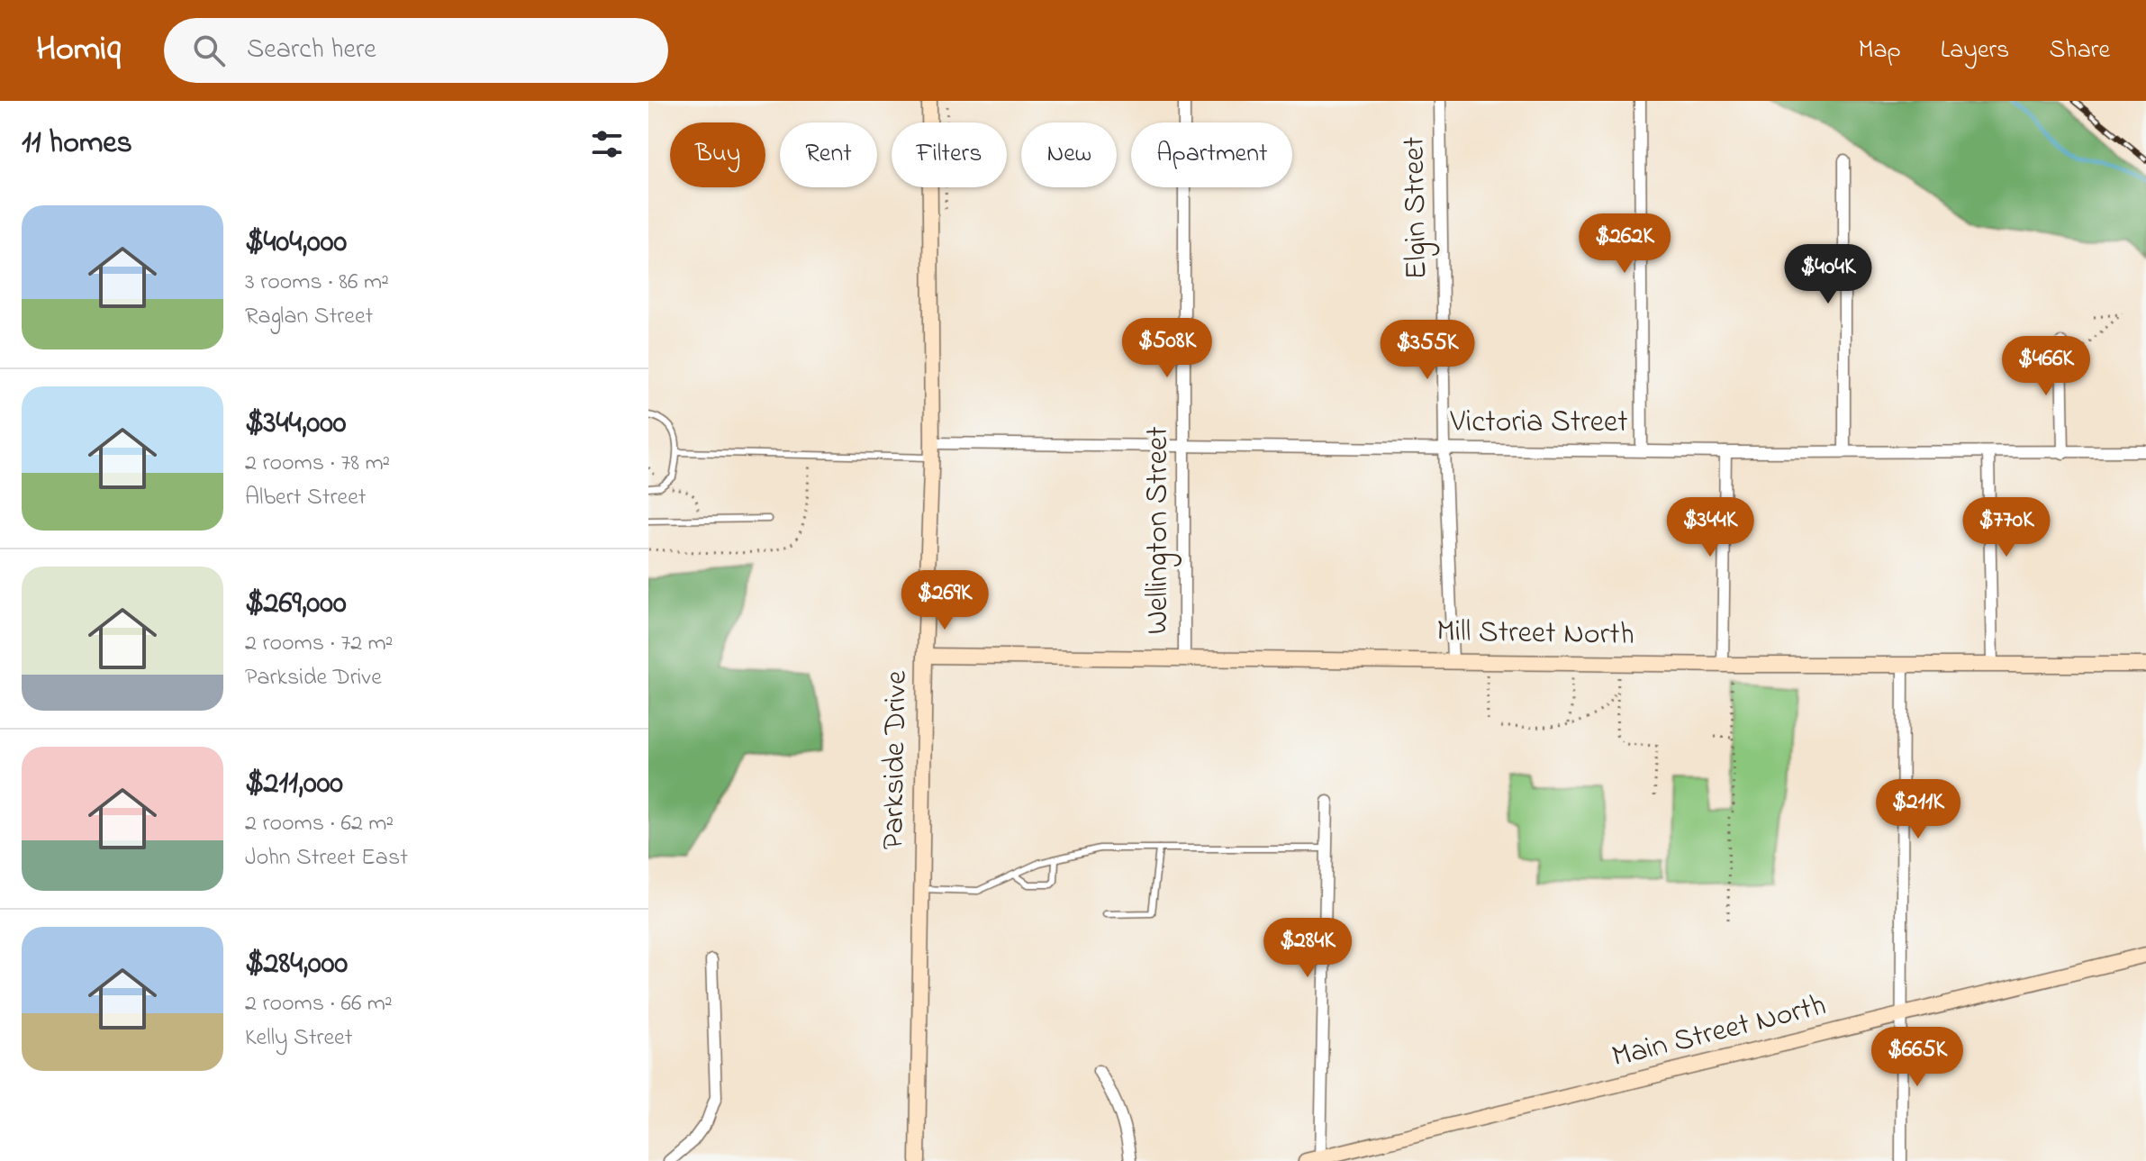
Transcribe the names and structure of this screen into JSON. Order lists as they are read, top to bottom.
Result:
{
  "streets": {
    "main road": ["Mill Street North", "Parkside Drive", "Main Street North"],
    "street": ["Elgin Street", "Victoria Street", "Wellington Street"]
  },
  "crossings": [
    ["Elgin Street", "Victoria Street"],
    ["Elgin Street", "Mill Street North"],
    ["Victoria Street", "Wellington Street"],
    ["Victoria Street", "Parkside Drive"],
    ["Wellington Street", "Mill Street North"],
    ["Mill Street North", "Parkside Drive"]
  ],
  "page": {
    "header": "Homiq",
    "search": "Search here",
    "nav": ["Map", "Layers", "Share"],
    "heading": "11 homes",
    "chip": [
      "Buy",
      "Rent",
      "Filters",
      "New",
      "Apartment"
    ],
    "list": [
      {
        "name": "$404,000",
        "note": "3 rooms · 86 m² · Raglan Street"
      },
      {
        "name": "$344,000",
        "note": "2 rooms · 78 m² · Albert Street"
      },
      {
        "name": "$269,000",
        "note": "2 rooms · 72 m² · Parkside Drive"
      },
      {
        "name": "$211,000",
        "note": "2 rooms · 62 m² · John Street East"
      },
      {
        "name": "$284,000",
        "note": "2 rooms · 66 m² · Kelly Street"
      }
    ],
    "price": [
      "$262K",
      "$404K",
      "$508K",
      "$355K",
      "$466K",
      "$344K",
      "$770K",
      "$269K",
      "$211K",
      "$284K",
      "$665K"
    ]
  }
}
